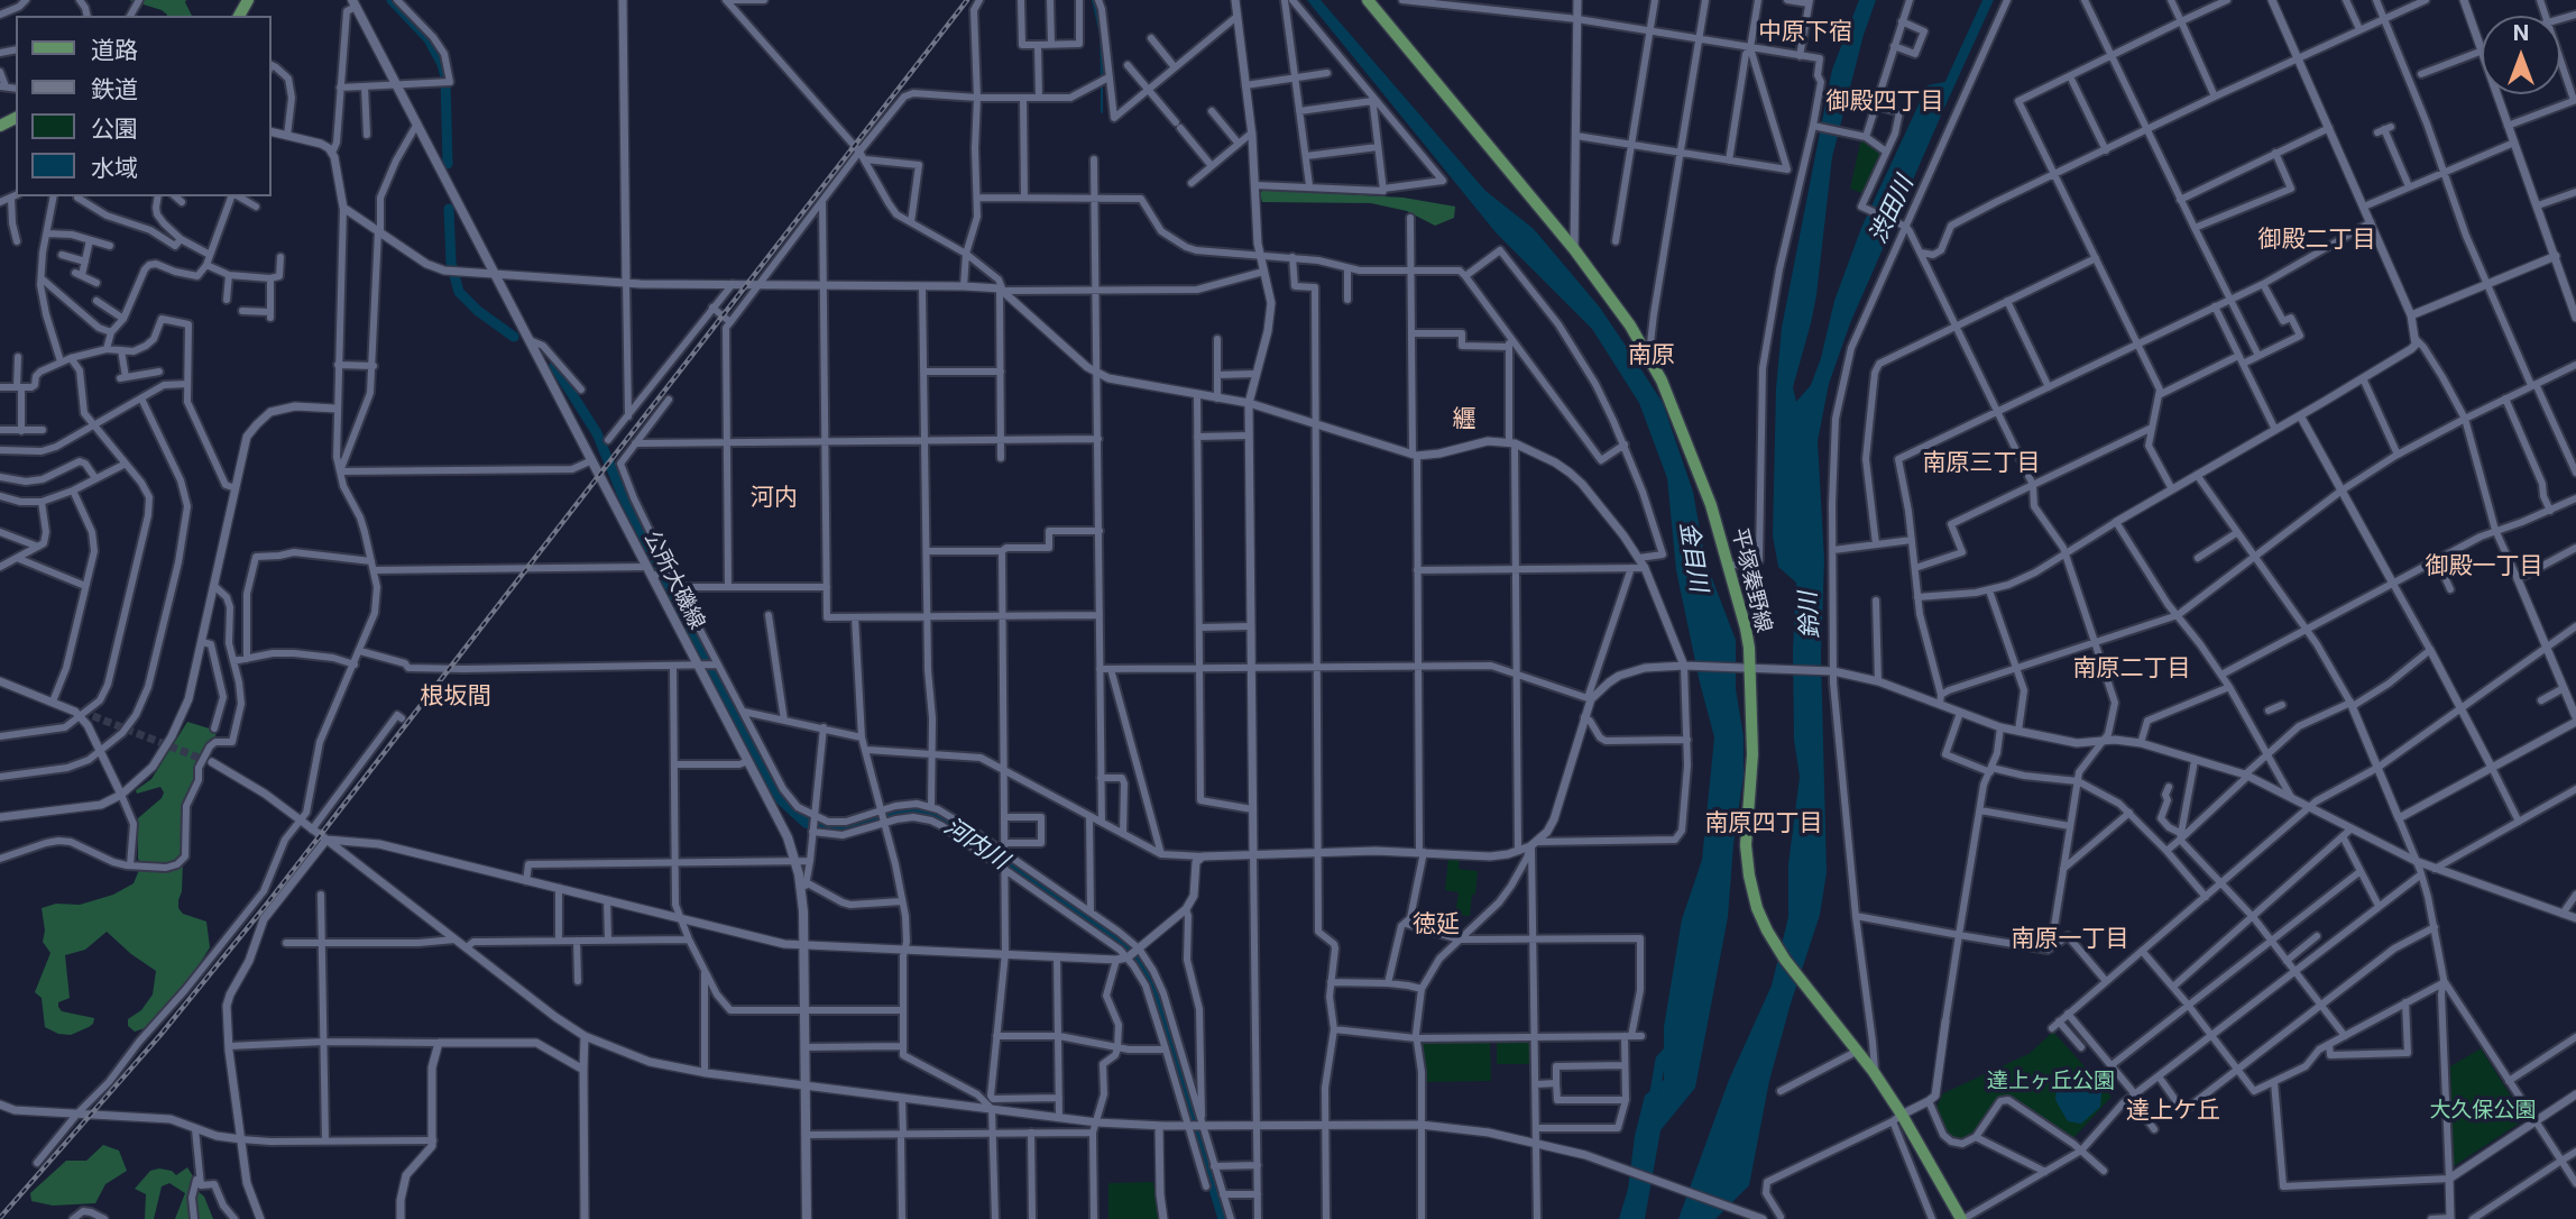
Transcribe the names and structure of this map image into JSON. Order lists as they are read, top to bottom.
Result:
{
  "streets": {
    "main road": ["公所大磯線", "平塚秦野線"]
  },
  "districts": [
    "中原下宿",
    "御殿四丁目",
    "御殿二丁目",
    "南原",
    "纒",
    "南原三丁目",
    "河内",
    "御殿一丁目",
    "南原二丁目",
    "根坂間",
    "南原四丁目",
    "徳延",
    "南原一丁目",
    "達上ケ丘"
  ],
  "water": [
    "渋田川",
    "金目川",
    "鈴川",
    "河内川"
  ],
  "parks": ["達上ヶ丘公園", "大久保公園"],
  "legend": [
    "道路",
    "鉄道",
    "公園",
    "水域"
  ],
  "north": "top"
}
